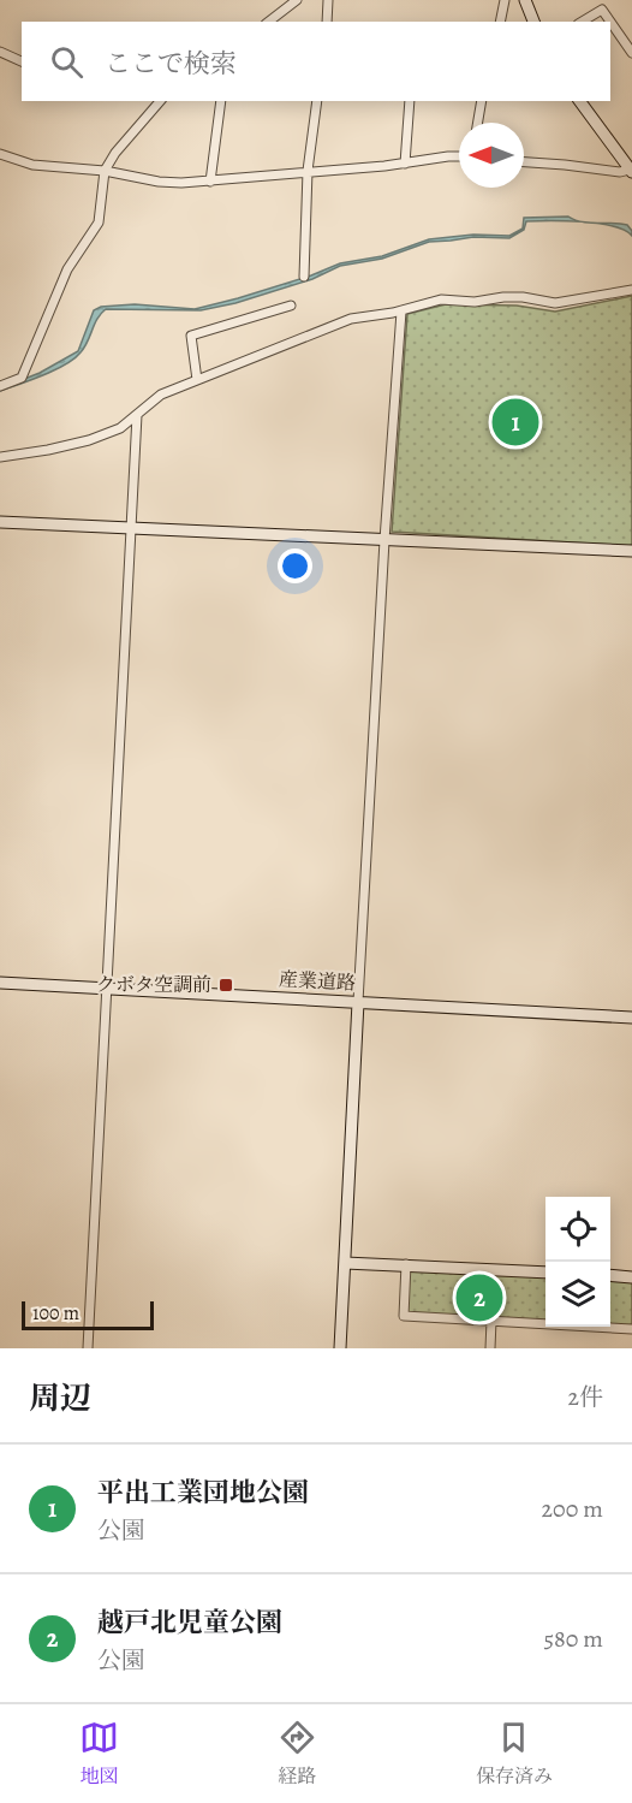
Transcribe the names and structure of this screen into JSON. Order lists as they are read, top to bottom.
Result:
{
  "streets": {
    "street": ["産業道路"]
  },
  "places": {
    "transit": ["クボタ空調前"]
  },
  "scale_bar": "100 m",
  "north": "left",
  "page": {
    "search": "ここで検索",
    "pins": ["1", "2"],
    "scale": "100 m",
    "heading": ["周辺", "2件"],
    "list": [
      {
        "mark": "1",
        "name": "平出工業団地公園",
        "note": "公園",
        "value": "200 m"
      },
      {
        "mark": "2",
        "name": "越戸北児童公園",
        "note": "公園",
        "value": "580 m"
      }
    ],
    "nav": ["地図", "経路", "保存済み"]
  }
}
